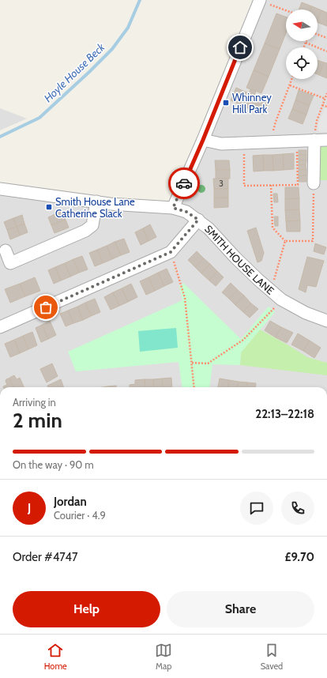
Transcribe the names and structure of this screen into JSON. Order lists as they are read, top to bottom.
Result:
{
  "streets": {
    "street": ["SMITH HOUSE LANE"]
  },
  "water": ["Hoyle House Beck"],
  "places": {
    "transit": ["Whinney Hill Park", "Smith House Lane Catherine Slack"]
  },
  "house_numbers": ["3"],
  "north": "left",
  "page": {
    "heading": ["2 min", "Arriving in", "22:13–22:18"],
    "panel": [
      "Jordan",
      "Courier · 4.9",
      "Order #4747",
      "£9.70"
    ],
    "bar": "On the way · 90 m",
    "round": "J",
    "buttons": ["Help", "Share"],
    "tabs": ["Home", "Map", "Saved"]
  }
}
